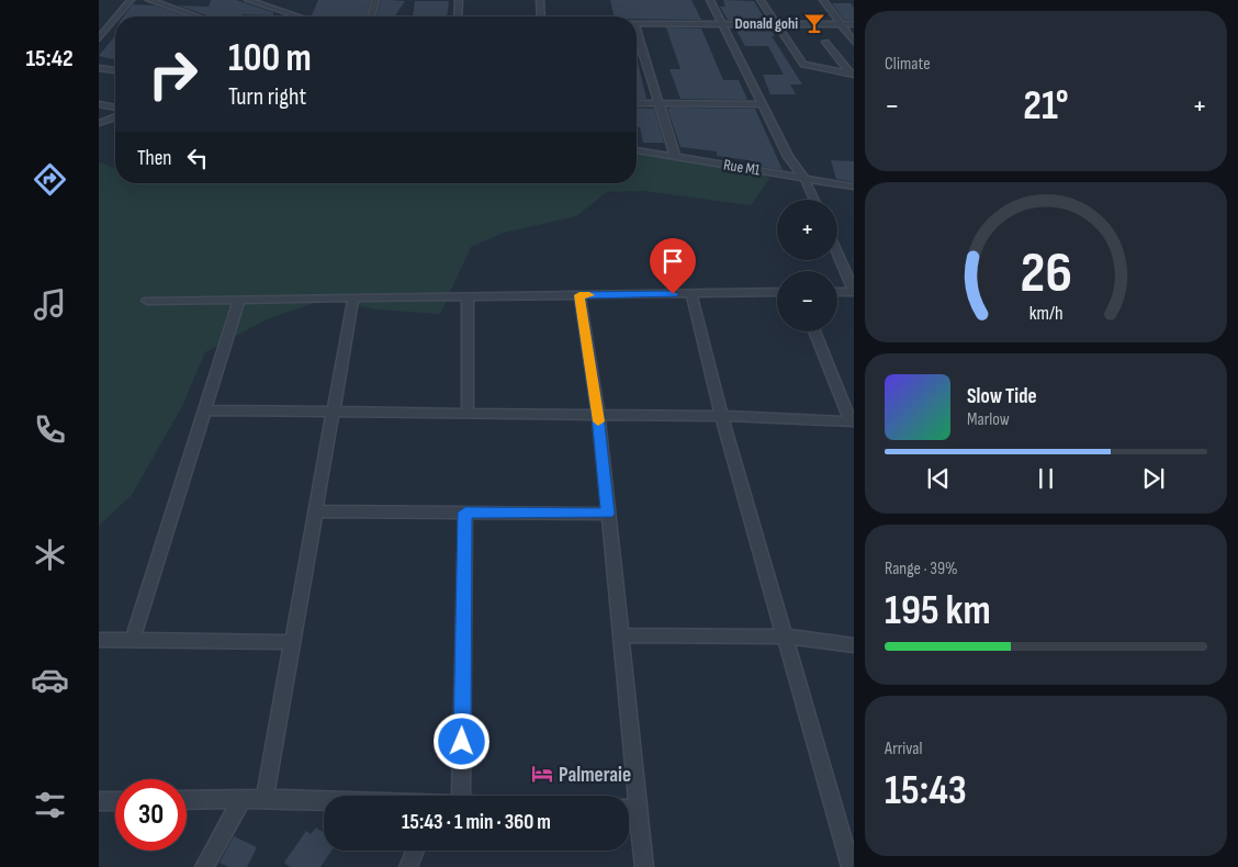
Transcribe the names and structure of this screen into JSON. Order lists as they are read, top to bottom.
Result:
{
  "streets": {
    "street": ["Rue M1"]
  },
  "places": {
    "bar": ["Donald gohi"],
    "hotel": ["Palmeraie"]
  },
  "page": {
    "tabs": "15:42",
    "tile": [
      "Climate",
      ["Range · 39%", "195 km"],
      ["Arrival", "15:43"]
    ],
    "turn": ["100 m", "Turn right"],
    "heat": ["−", "21°", "+"],
    "then": "Then",
    "map_buttons": ["+", "−"],
    "song": ["Slow Tide", "Marlow"],
    "limit": "30",
    "trip": "15:43 · 1 min · 360 m",
    "gauge": ["26", "km/h"]
  }
}
